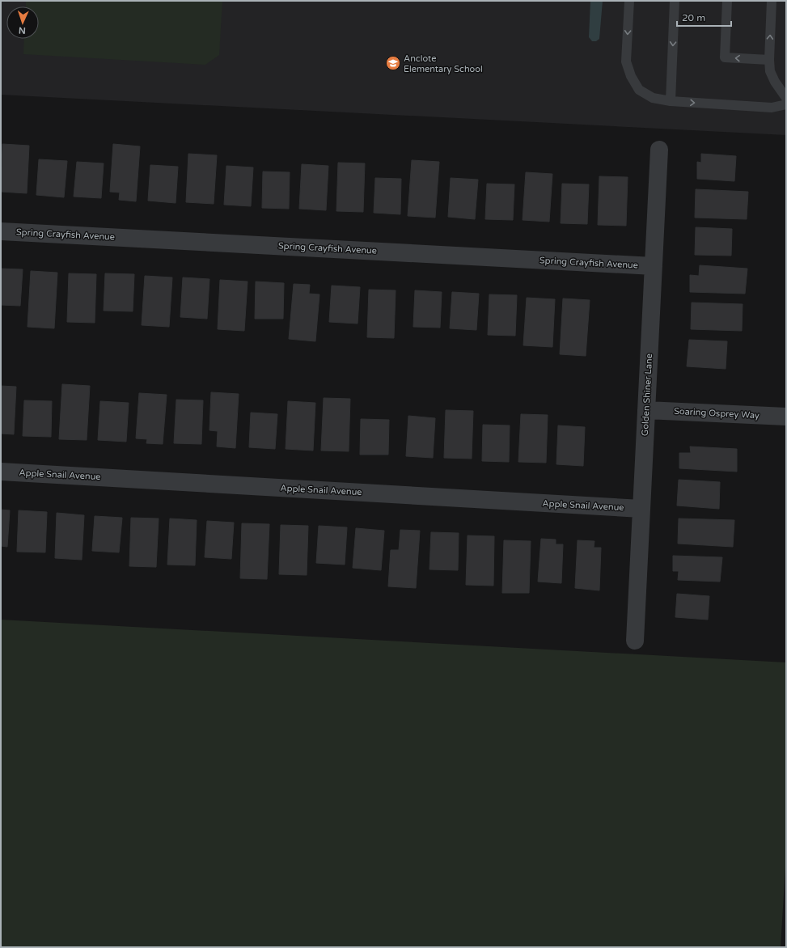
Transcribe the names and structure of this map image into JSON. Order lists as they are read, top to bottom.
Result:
{
  "streets": {
    "street": [
      "Spring Crayfish Avenue",
      "Golden Shiner Lane",
      "Soaring Osprey Way",
      "Apple Snail Avenue"
    ]
  },
  "crossings": [
    ["Spring Crayfish Avenue", "Golden Shiner Lane"],
    ["Golden Shiner Lane", "Soaring Osprey Way"],
    ["Golden Shiner Lane", "Apple Snail Avenue"]
  ],
  "places": {
    "school or university": ["Anclote Elementary School"]
  },
  "scale_bar": "20 m",
  "north": "bottom"
}
